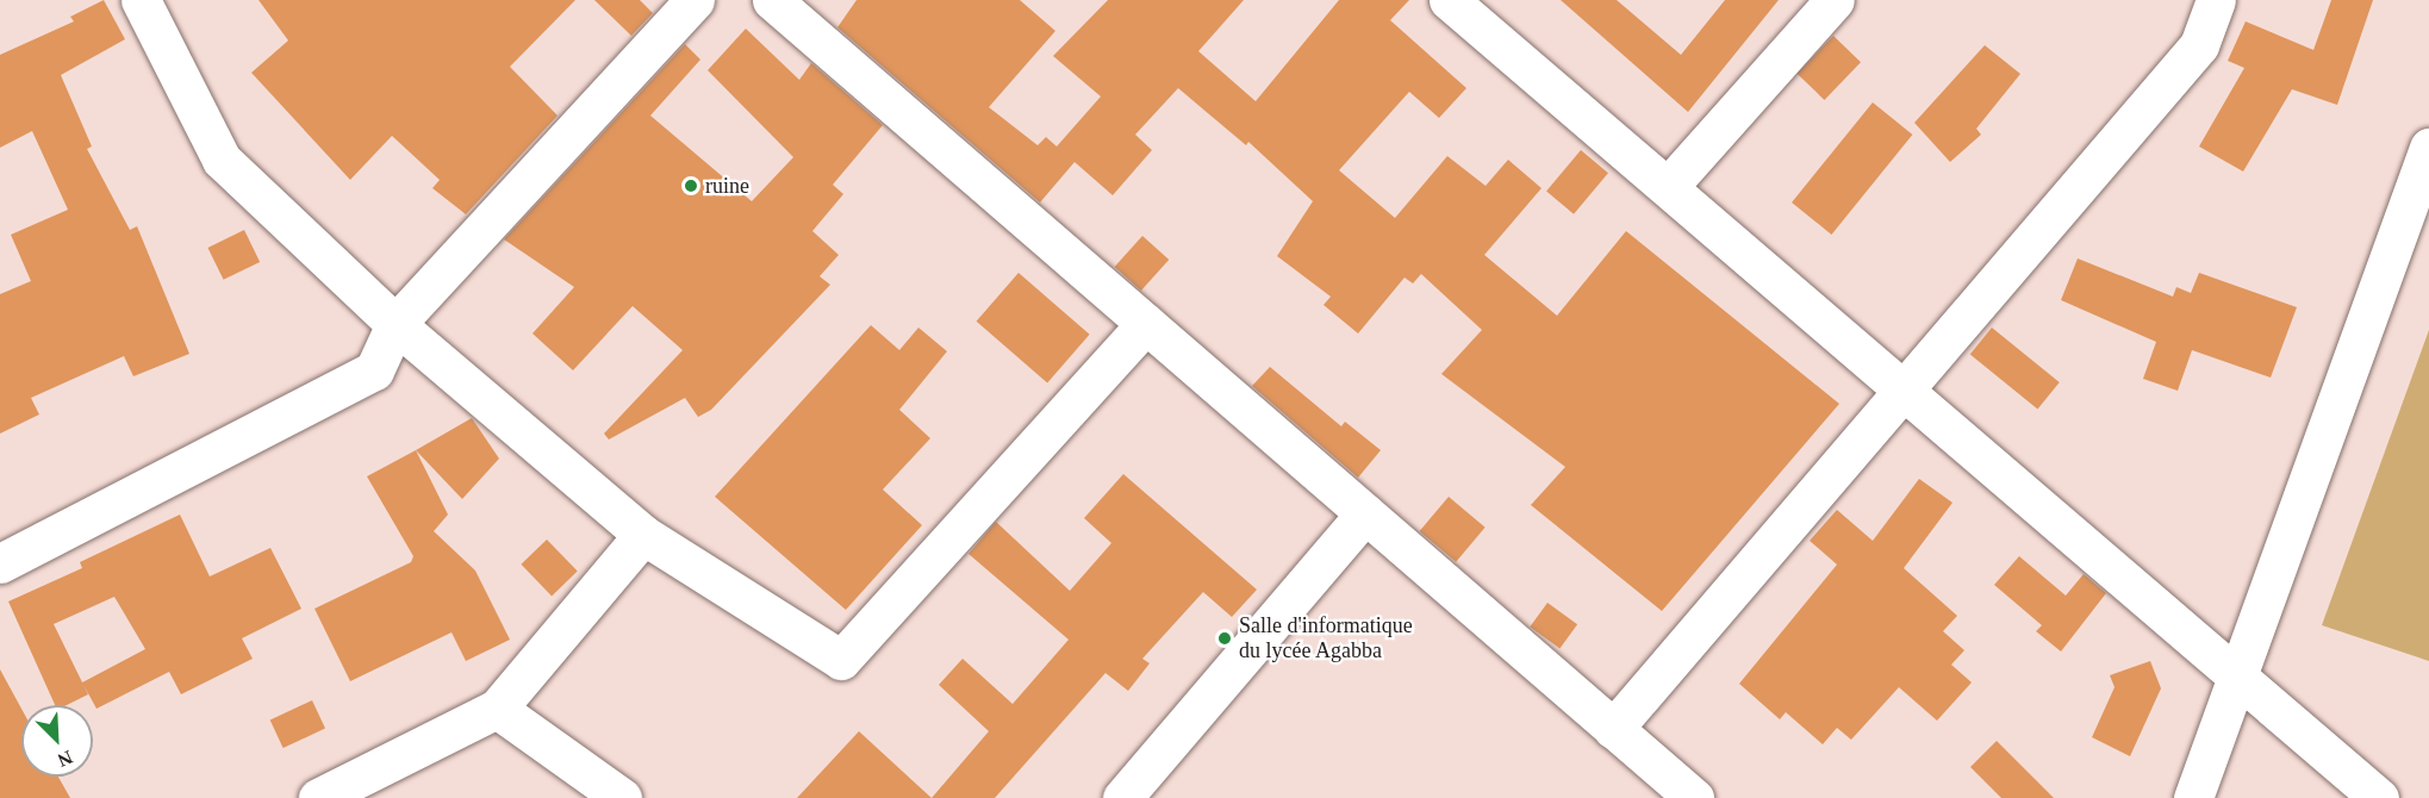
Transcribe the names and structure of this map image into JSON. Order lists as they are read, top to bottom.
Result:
{
  "places": ["ruine", "Salle d'informatique du lycée Agabba"],
  "north": "bottom right"
}
